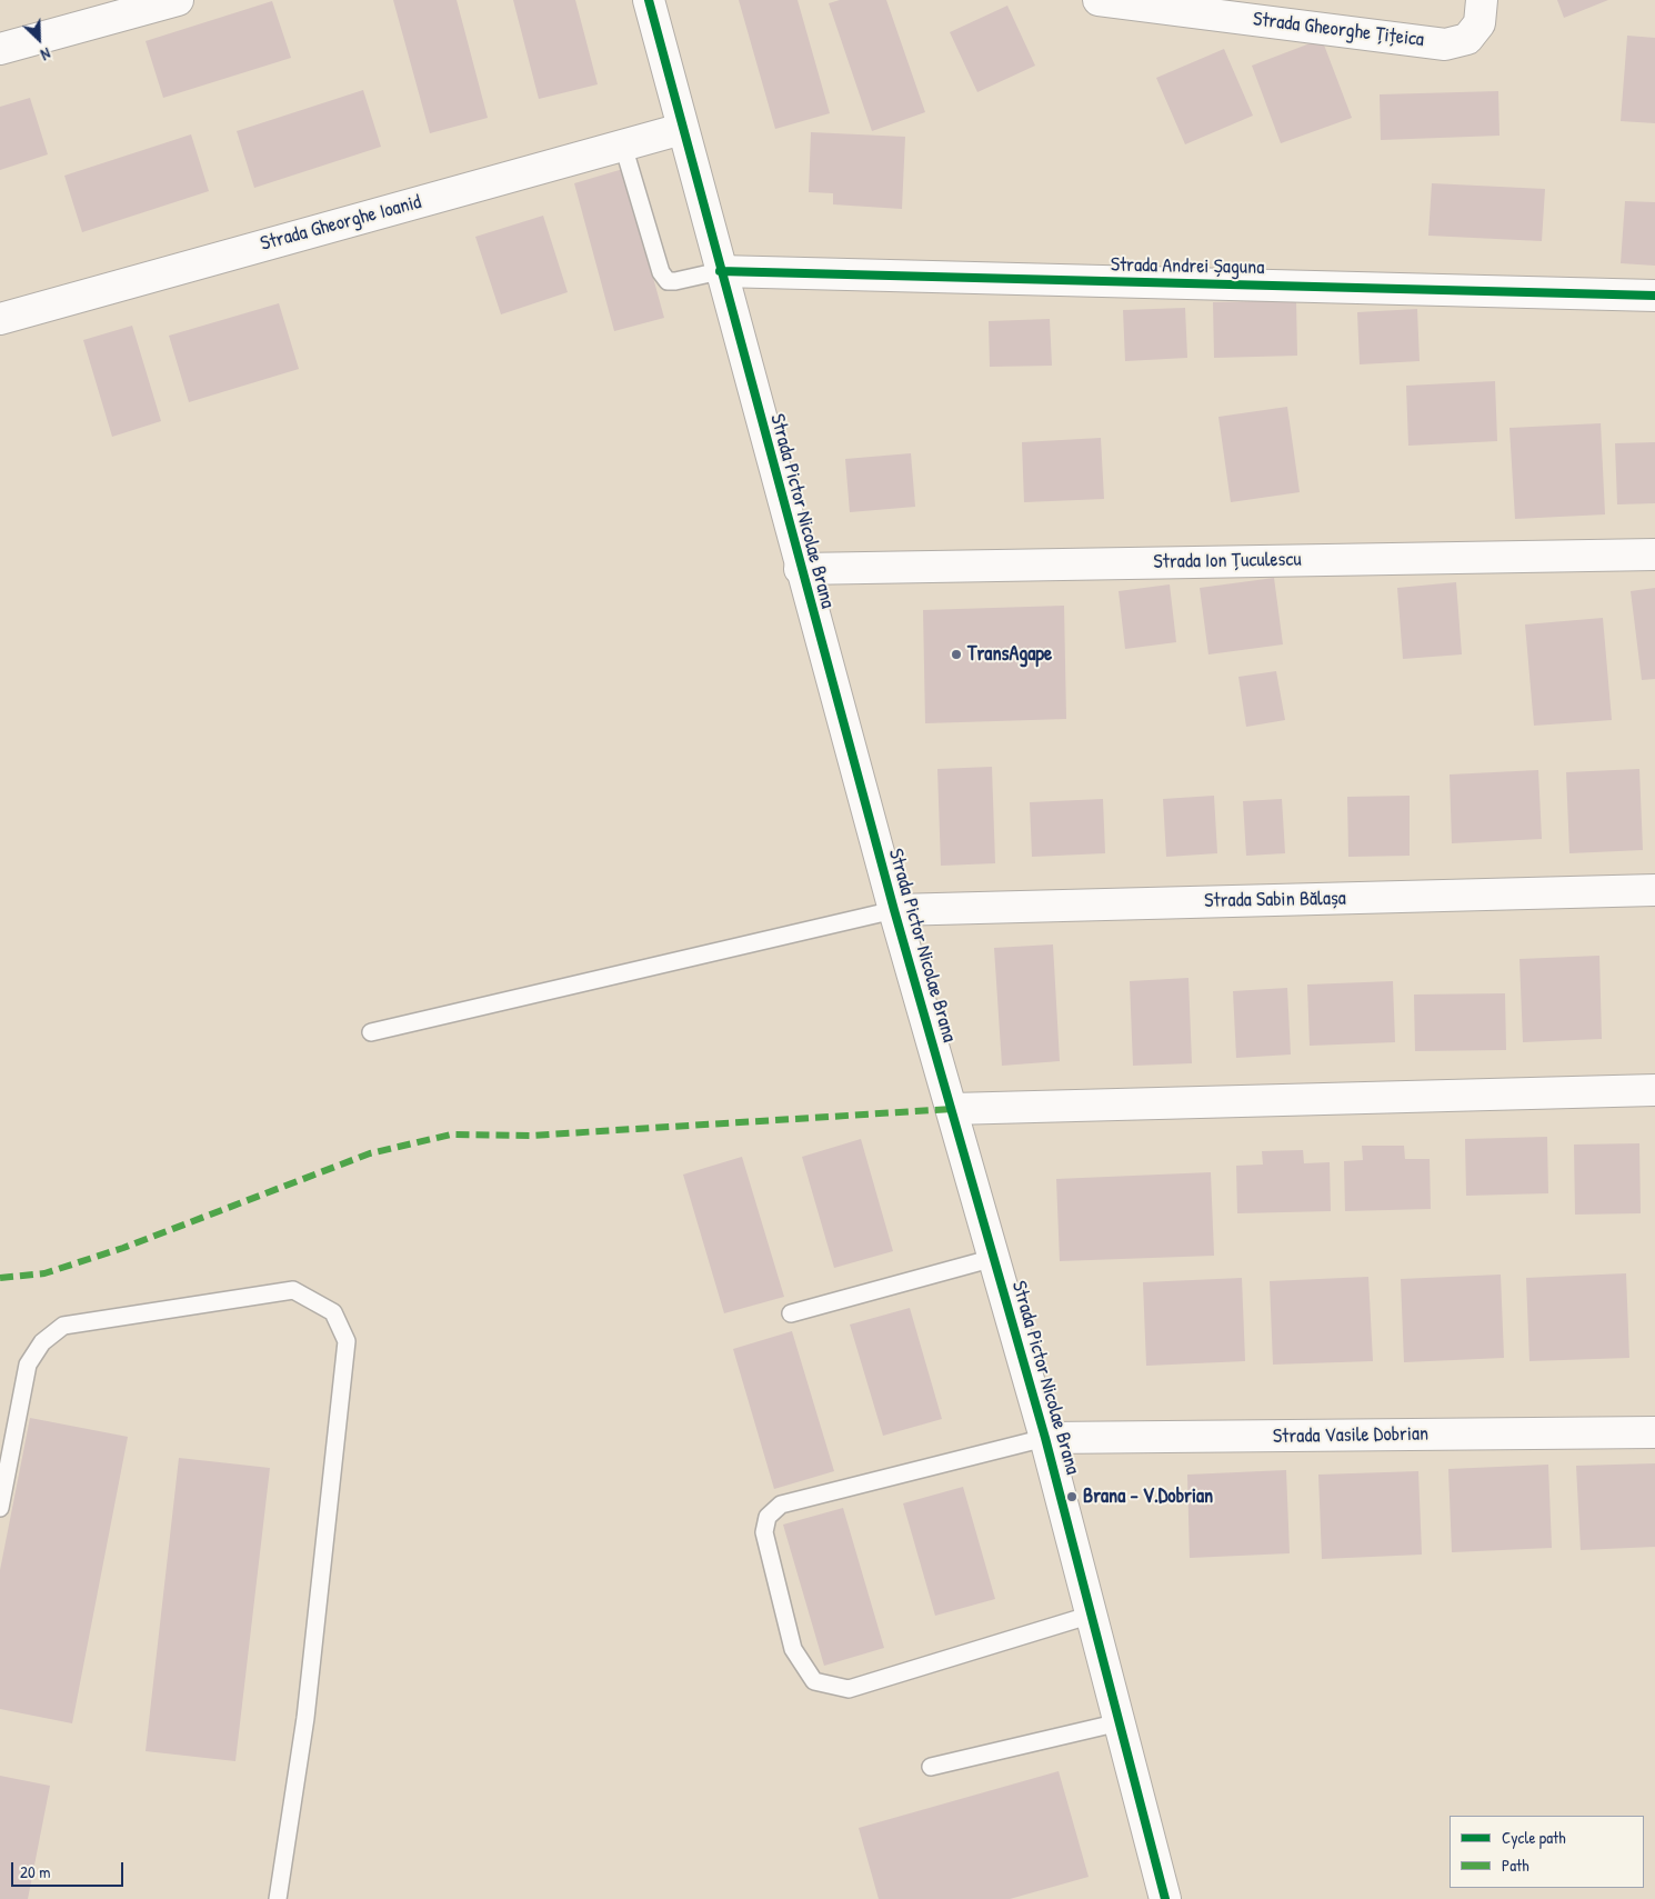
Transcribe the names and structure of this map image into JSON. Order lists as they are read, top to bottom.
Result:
{
  "streets": {
    "street": [
      "Strada Gheorghe Țițeica",
      "Strada Gheorghe Ioanid",
      "Strada Andrei Șaguna",
      "Strada Pictor Nicolae Brana",
      "Strada Ion Țuculescu",
      "Strada Sabin Bălașa",
      "Strada Vasile Dobrian"
    ]
  },
  "crossings": [
    ["Strada Gheorghe Ioanid", "Strada Pictor Nicolae Brana"],
    ["Strada Andrei Șaguna", "Strada Pictor Nicolae Brana"],
    ["Strada Pictor Nicolae Brana", "Strada Ion Țuculescu"],
    ["Strada Pictor Nicolae Brana", "Strada Sabin Bălașa"],
    ["Strada Pictor Nicolae Brana", "Strada Vasile Dobrian"]
  ],
  "places": ["TransAgape", "Brana - V.Dobrian"],
  "legend": ["Cycle path", "Path"],
  "scale_bar": "20 m",
  "north": "bottom right"
}
